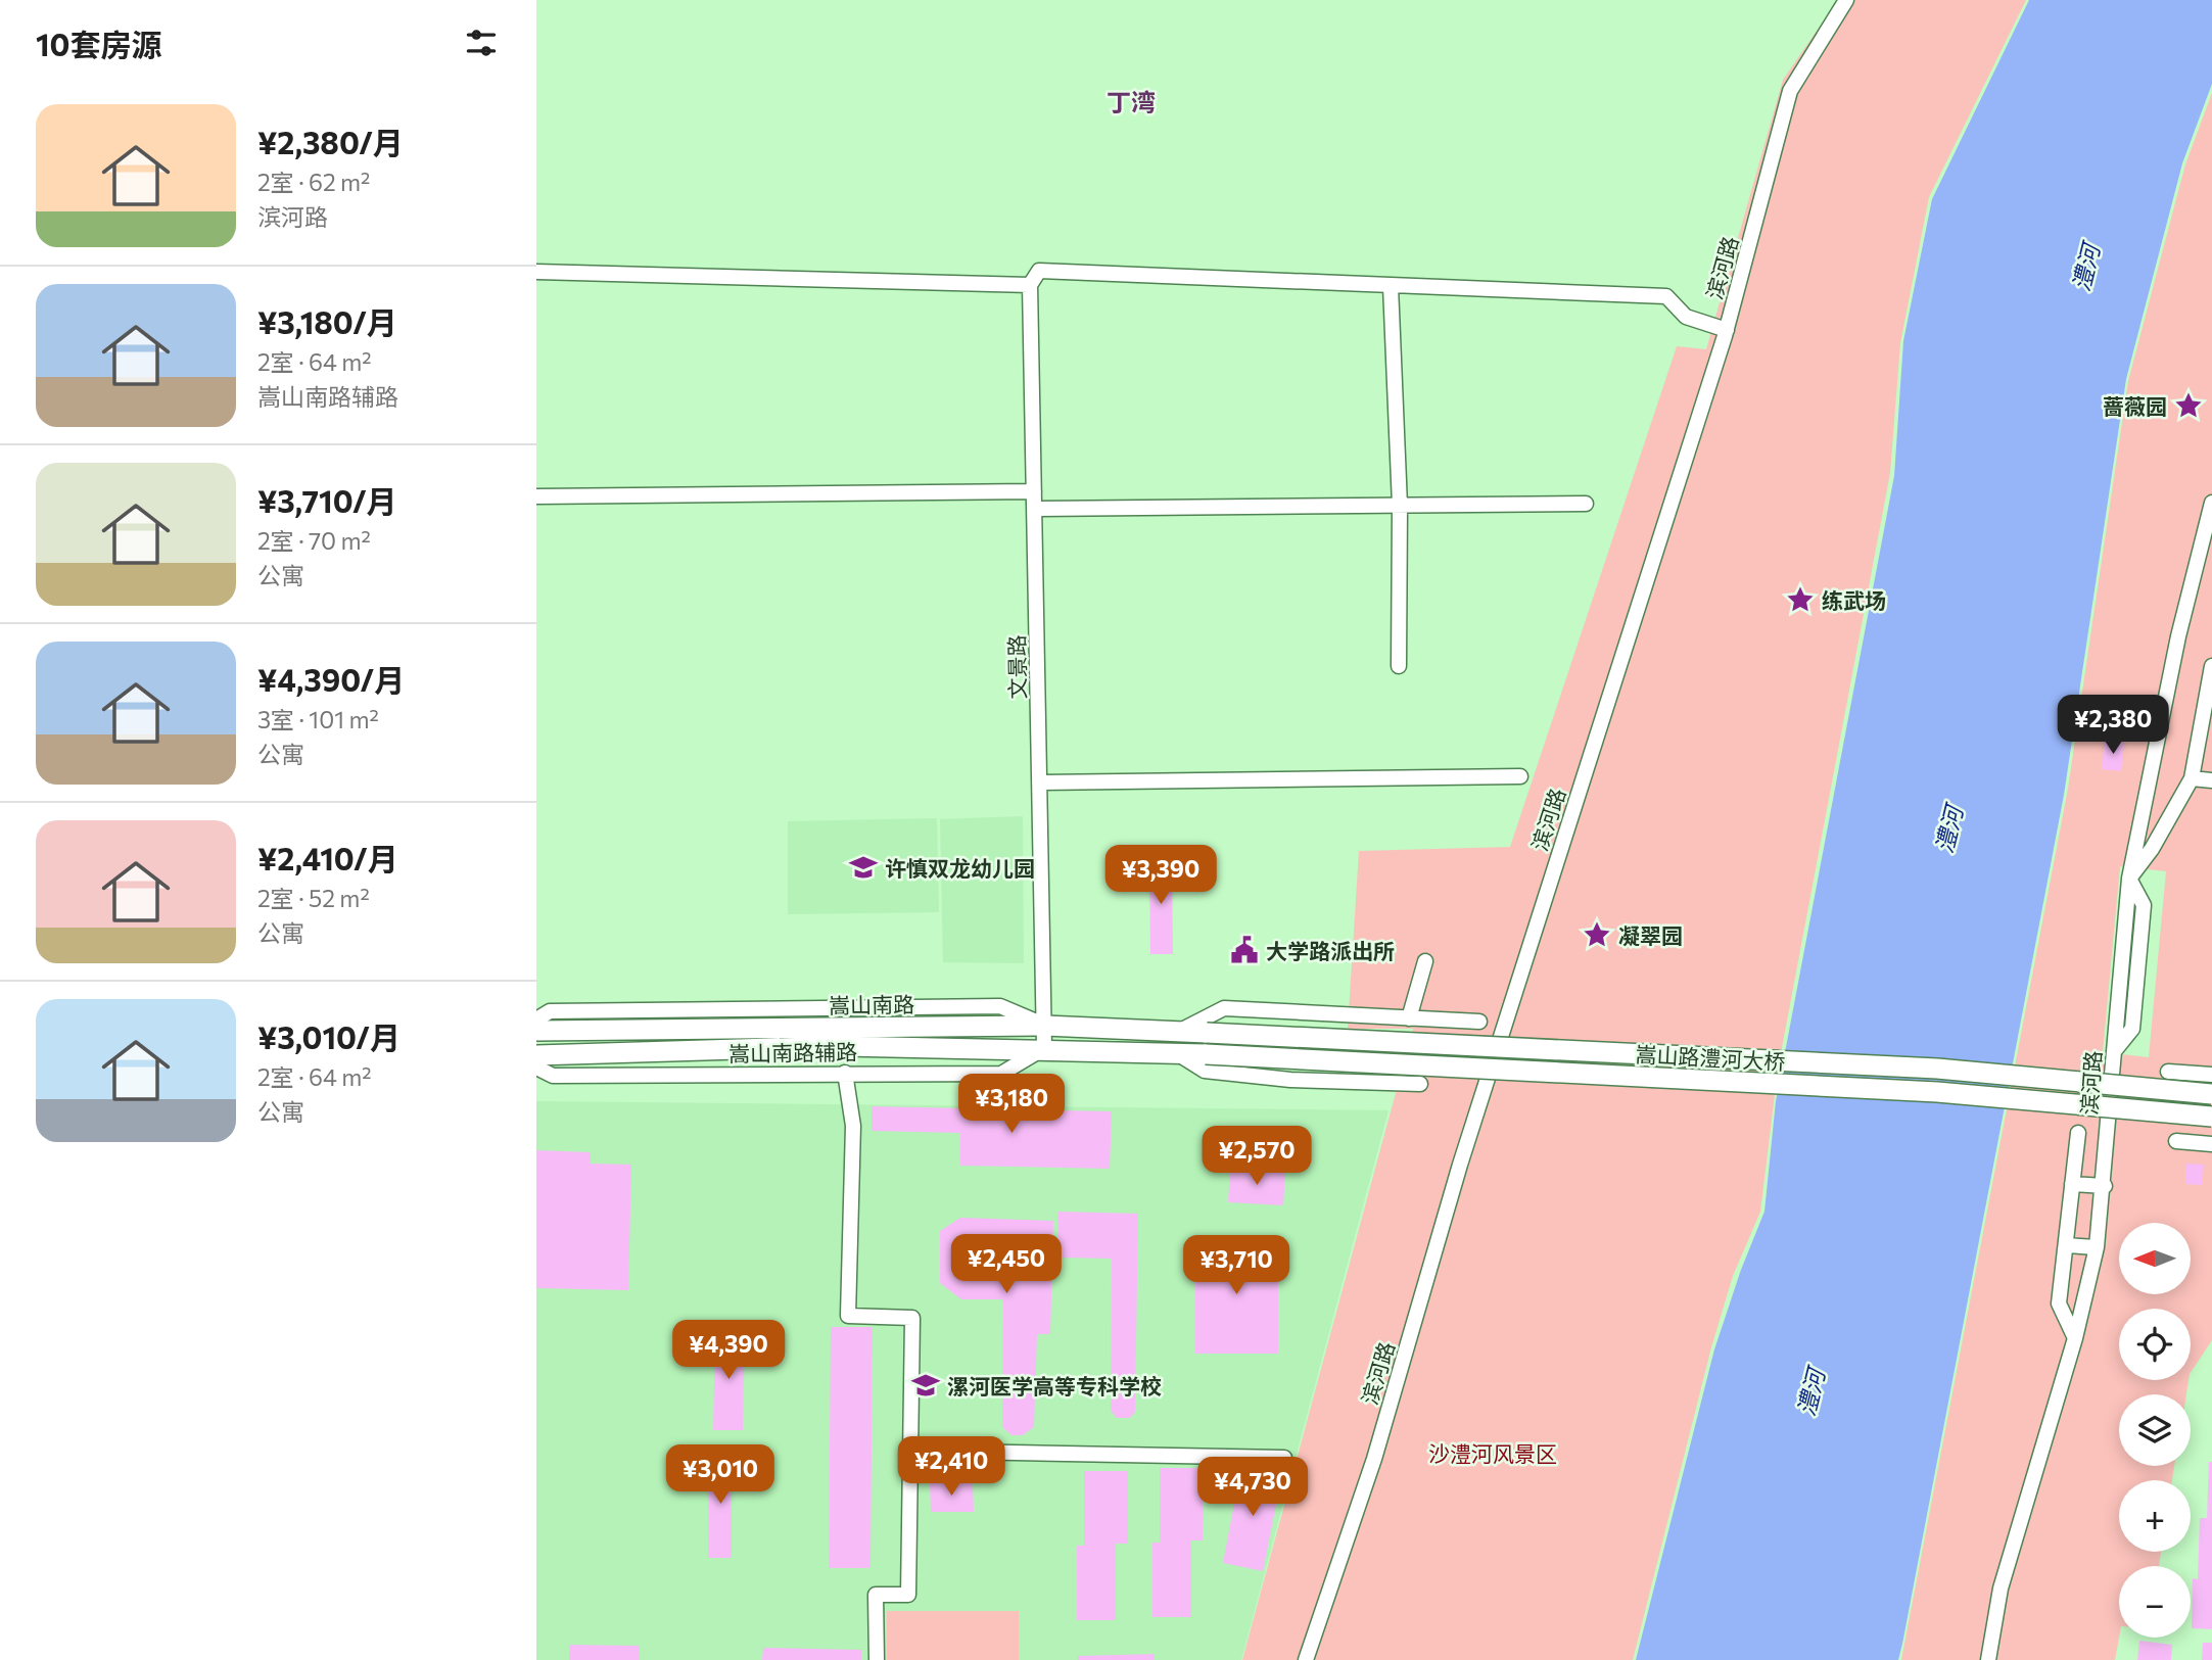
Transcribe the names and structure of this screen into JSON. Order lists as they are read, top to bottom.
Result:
{
  "streets": {
    "main road": ["嵩山南路", "嵩山路澧河大桥"],
    "street": ["滨河路", "文景路", "嵩山南路辅路"]
  },
  "crossings": [
    ["文景路", "嵩山南路"],
    ["文景路", "嵩山南路辅路"],
    ["嵩山南路", "嵩山南路辅路"],
    ["嵩山南路", "嵩山路澧河大桥"]
  ],
  "districts": ["丁湾"],
  "water": ["澧河"],
  "parks": ["沙澧河风景区"],
  "places": {
    "place": ["蔷薇园", "练武场", "凝翠园"],
    "school or university": ["许慎双龙幼儿园", "漯河医学高等专科学校"],
    "public building": ["大学路派出所"]
  },
  "north": "left",
  "page": {
    "heading": "10套房源",
    "list": [
      {
        "name": "¥2,380/月",
        "note": "2室 · 62 m² · 滨河路"
      },
      {
        "name": "¥3,180/月",
        "note": "2室 · 64 m² · 嵩山南路辅路"
      },
      {
        "name": "¥3,710/月",
        "note": "2室 · 70 m² · 公寓"
      },
      {
        "name": "¥4,390/月",
        "note": "3室 · 101 m² · 公寓"
      },
      {
        "name": "¥2,410/月",
        "note": "2室 · 52 m² · 公寓"
      },
      {
        "name": "¥3,010/月",
        "note": "2室 · 64 m² · 公寓"
      }
    ],
    "price": [
      "¥2,380",
      "¥3,390",
      "¥3,180",
      "¥2,570",
      "¥2,450",
      "¥3,710",
      "¥4,390",
      "¥2,410",
      "¥3,010",
      "¥4,730"
    ],
    "map_buttons": ["+", "−"]
  }
}
